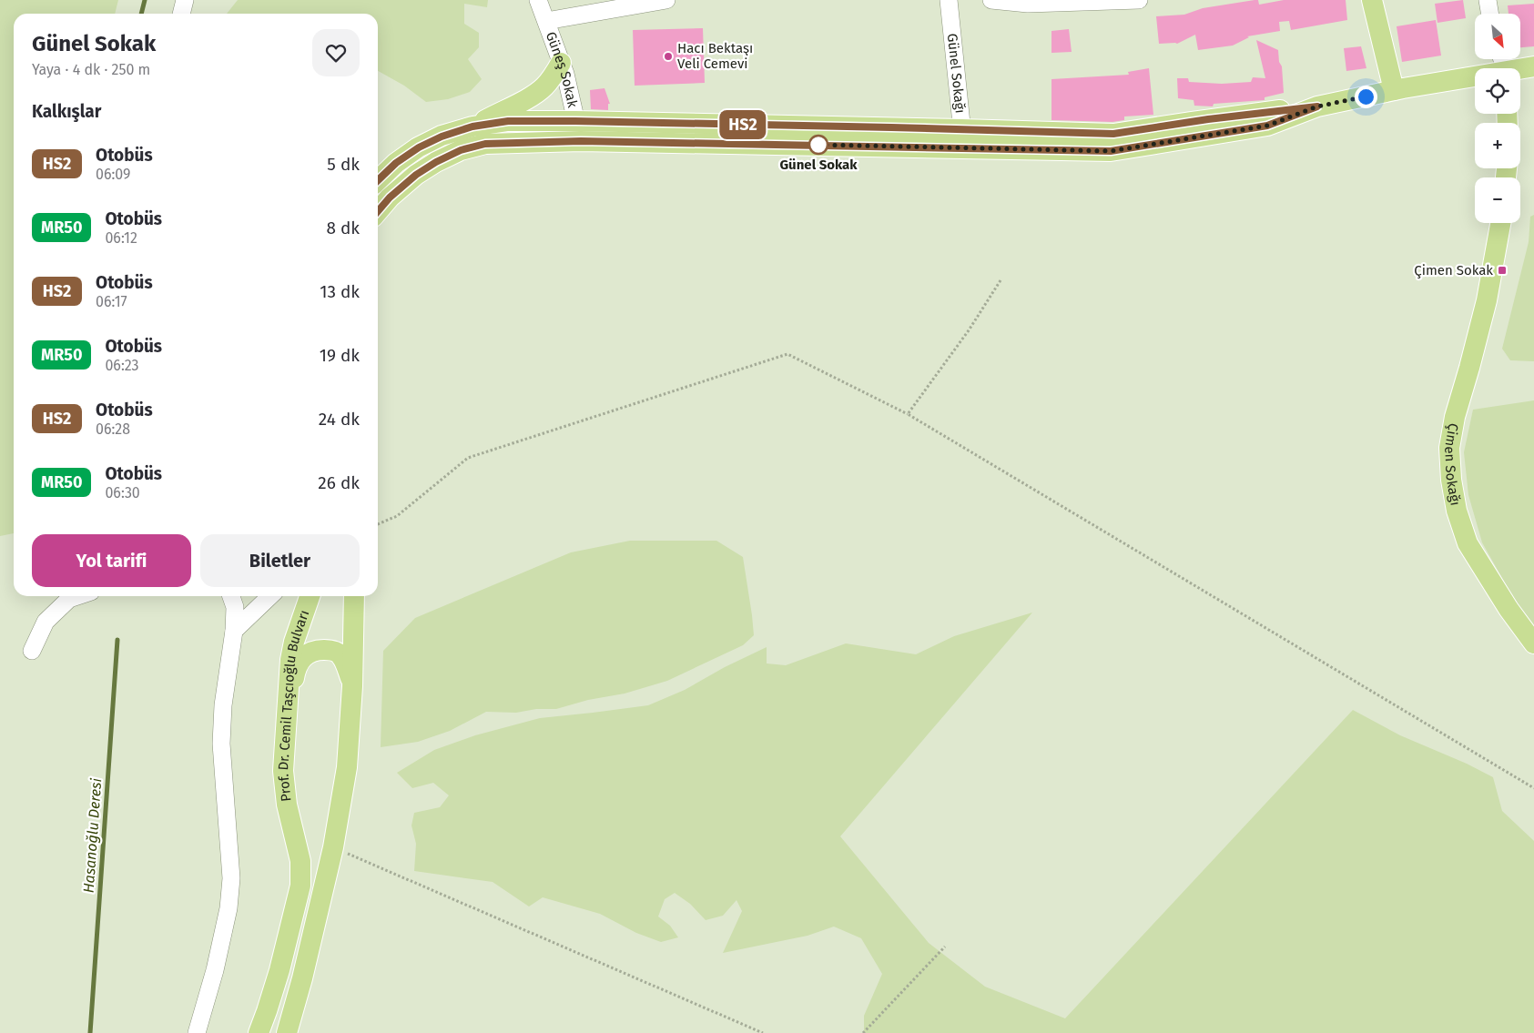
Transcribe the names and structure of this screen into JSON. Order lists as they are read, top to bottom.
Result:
{
  "streets": {
    "main road": ["Çimen Sokağı", "Prof. Dr. Cemil Taşcıoğlu Bulvarı"],
    "street": ["Güneş Sokak", "Günel Sokağı"]
  },
  "water": ["Hasanoğlu Deresi"],
  "places": {
    "other": ["Hacı Bektaşı Veli Cemevi", "Günel Sokak"],
    "transit": ["Çimen Sokak"]
  },
  "lines": ["bus line HS2"],
  "north": "bottom right",
  "page": {
    "on_map": "HS2",
    "map_buttons": ["+", "−"],
    "heading": [
      ["Günel Sokak", "Yaya · 4 dk · 250 m"],
      "Kalkışlar"
    ],
    "list": [
      {
        "mark": "HS2",
        "name": "Otobüs",
        "note": "06:09",
        "value": "5 dk"
      },
      {
        "mark": "MR50",
        "name": "Otobüs",
        "note": "06:12",
        "value": "8 dk"
      },
      {
        "mark": "HS2",
        "name": "Otobüs",
        "note": "06:17",
        "value": "13 dk"
      },
      {
        "mark": "MR50",
        "name": "Otobüs",
        "note": "06:23",
        "value": "19 dk"
      },
      {
        "mark": "HS2",
        "name": "Otobüs",
        "note": "06:28",
        "value": "24 dk"
      },
      {
        "mark": "MR50",
        "name": "Otobüs",
        "note": "06:30",
        "value": "26 dk"
      }
    ],
    "buttons": ["Yol tarifi", "Biletler"]
  }
}
